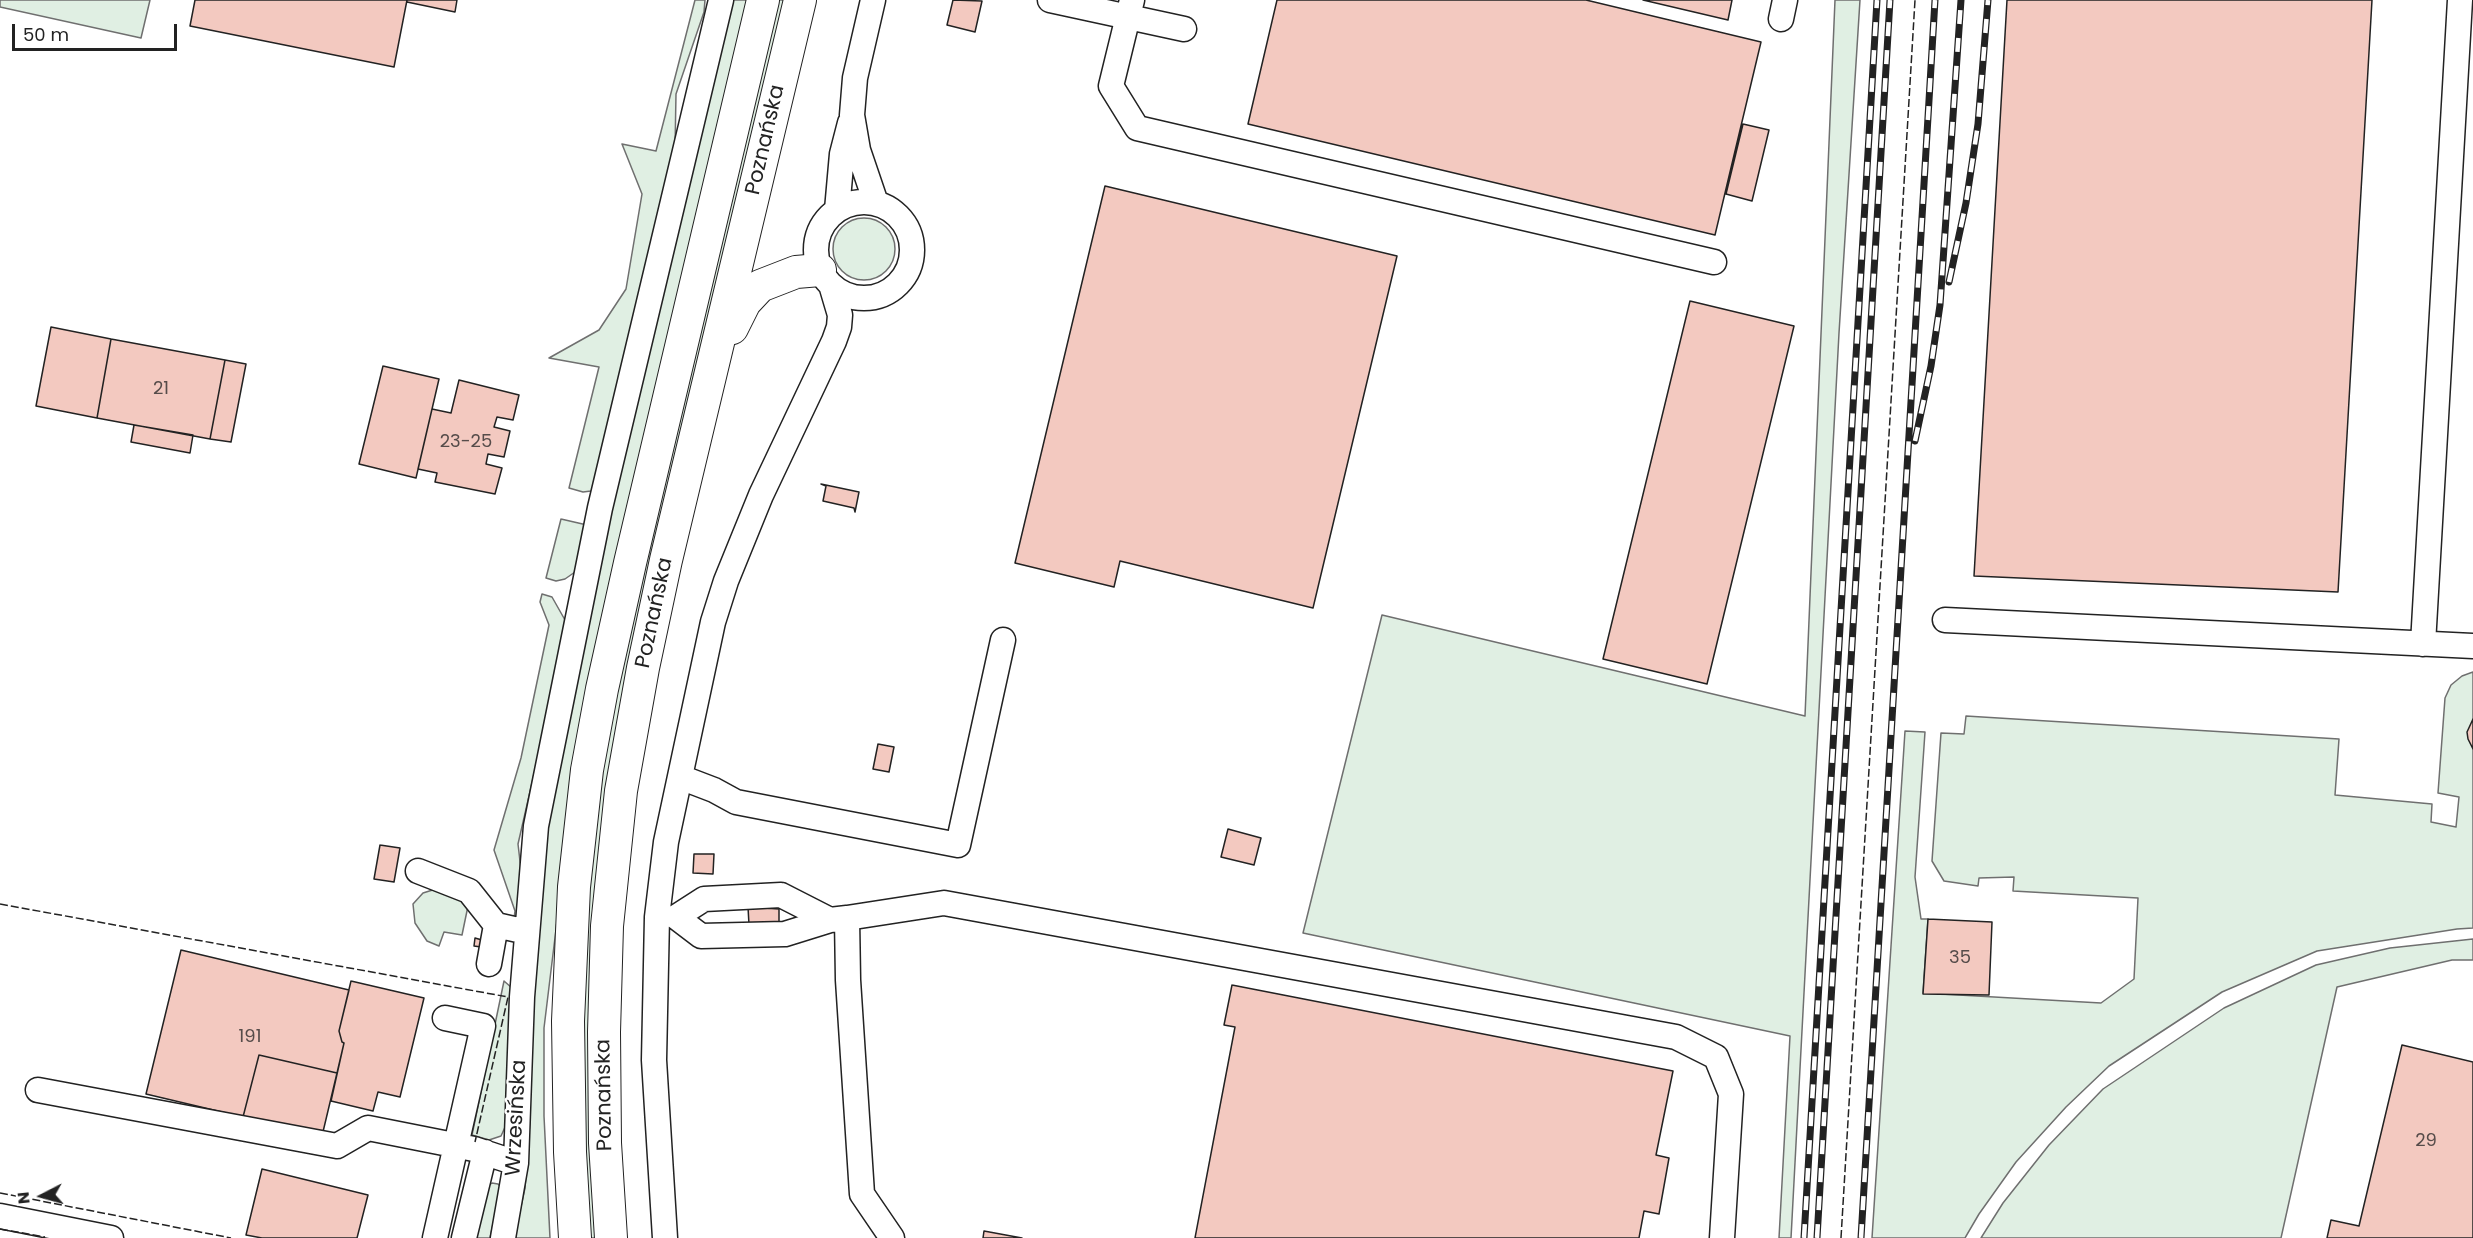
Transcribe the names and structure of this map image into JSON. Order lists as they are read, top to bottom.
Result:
{
  "streets": {
    "main road": ["Poznańska"],
    "street": ["Wrzesińska"]
  },
  "house_numbers": [
    "21",
    "23-25",
    "35",
    "191",
    "29"
  ],
  "scale_bar": "50 m",
  "north": "left"
}
